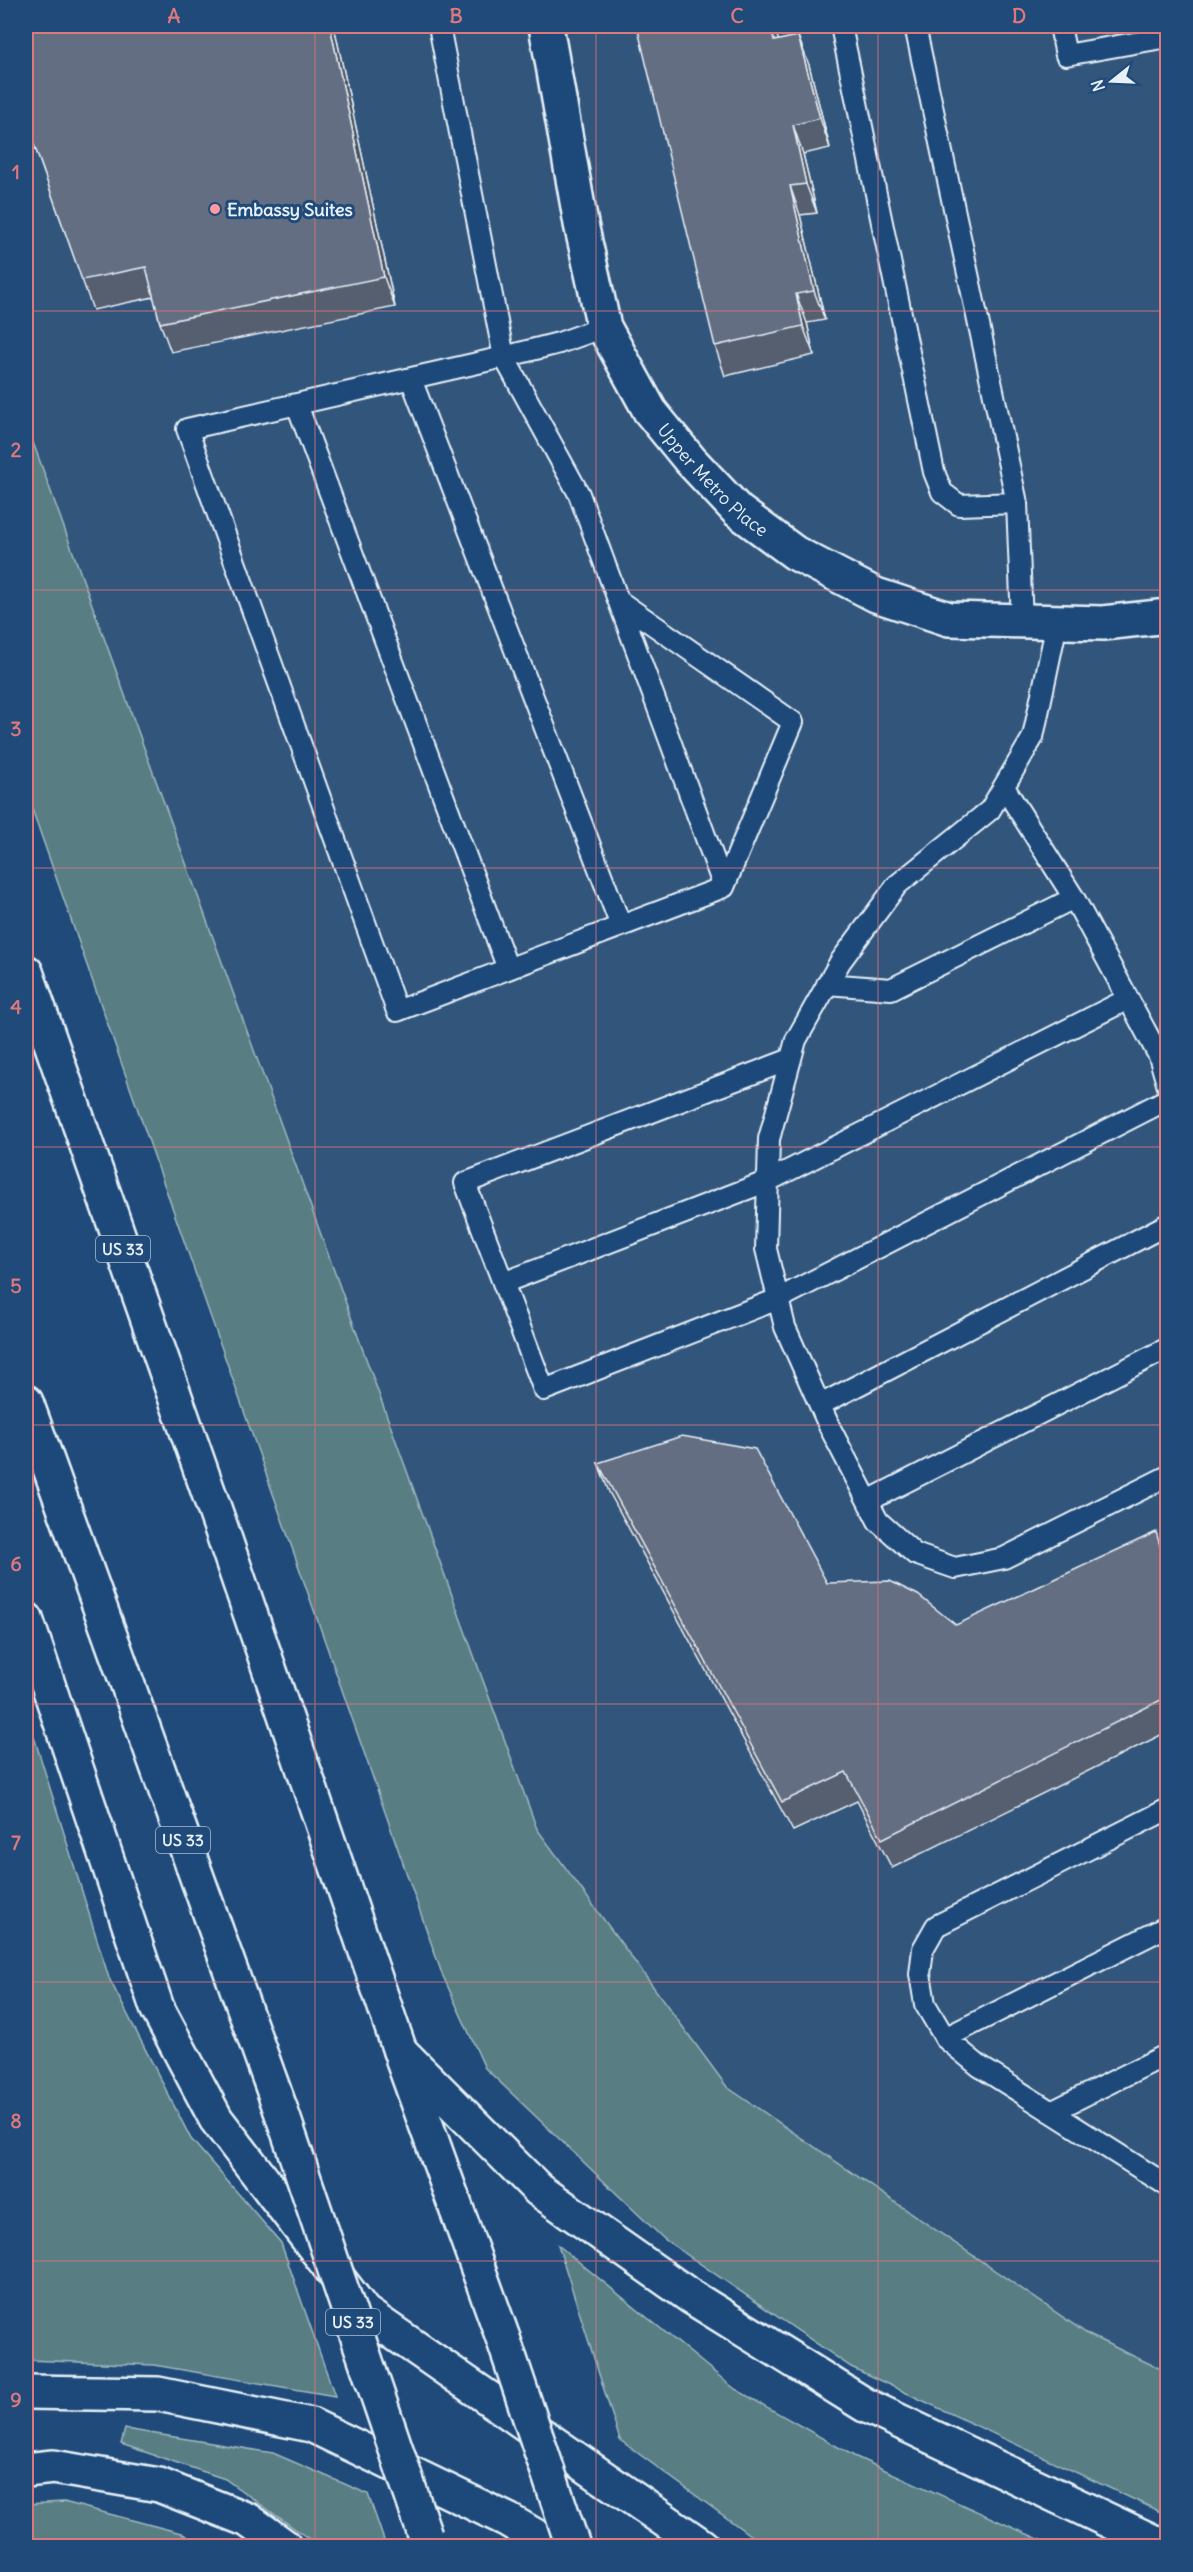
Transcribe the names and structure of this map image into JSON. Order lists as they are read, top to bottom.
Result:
{
  "streets": {
    "main road": ["Upper Metro Place", "US 33"]
  },
  "places": ["Embassy Suites"],
  "north": "left",
  "grid": {
    "columns": [
      "A",
      "B",
      "C",
      "D"
    ],
    "rows": [
      "1",
      "2",
      "3",
      "4",
      "5",
      "6",
      "7",
      "8",
      "9"
    ]
  }
}
